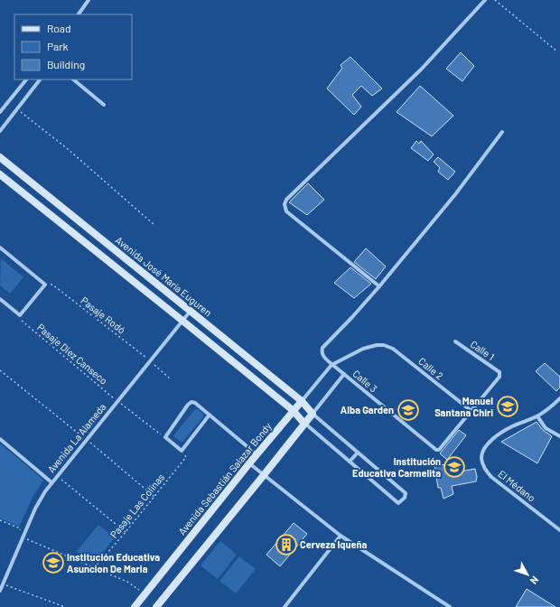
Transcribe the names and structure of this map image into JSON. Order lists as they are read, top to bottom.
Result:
{
  "streets": {
    "street": [
      "Avenida José María Euguren",
      "Calle 1",
      "Calle 2",
      "Calle 3",
      "Avenida La Alameda",
      "Avenida Sebastián Salazar Bondy",
      "El Médano"
    ],
    "path": ["Pasaje Rodó", "Pasaje Diez Canseco", "Pasaje Las Colinas"]
  },
  "crossings": [
    ["Avenida José María Euguren", "Avenida La Alameda"],
    ["Avenida José María Euguren", "Avenida Sebastián Salazar Bondy"],
    ["Pasaje Rodó", "Avenida La Alameda"],
    ["Calle 1", "Calle 2"],
    ["Calle 1", "Calle 3"],
    ["Pasaje Diez Canseco", "Avenida La Alameda"],
    ["Calle 2", "Calle 3"],
    ["Calle 2", "Avenida Sebastián Salazar Bondy"],
    ["Calle 3", "Avenida Sebastián Salazar Bondy"]
  ],
  "places": {
    "school or university": [
      "Manuel Santana Chiri",
      "Alba Garden",
      "Institución Educativa Carmelita",
      "Institución Educativa Asuncion De Maria"
    ],
    "building": ["Cerveza Iqueña"]
  },
  "legend": ["Road", "Park", "Building"],
  "north": "bottom right"
}
